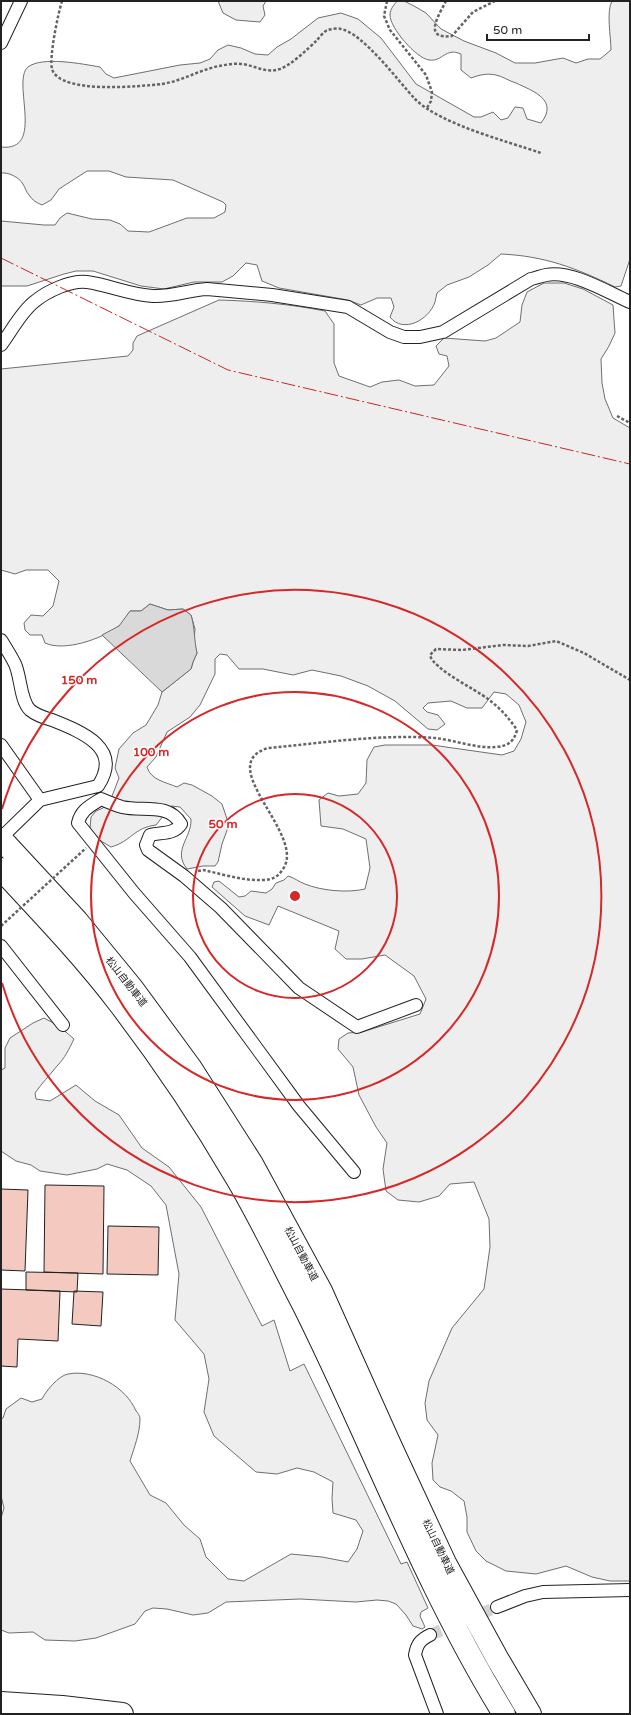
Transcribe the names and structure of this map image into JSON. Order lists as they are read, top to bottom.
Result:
{
  "streets": {
    "highway": ["松山自動車道"]
  },
  "scale_bar": "50 m",
  "rings": ["150 m", "100 m", "50 m"]
}
